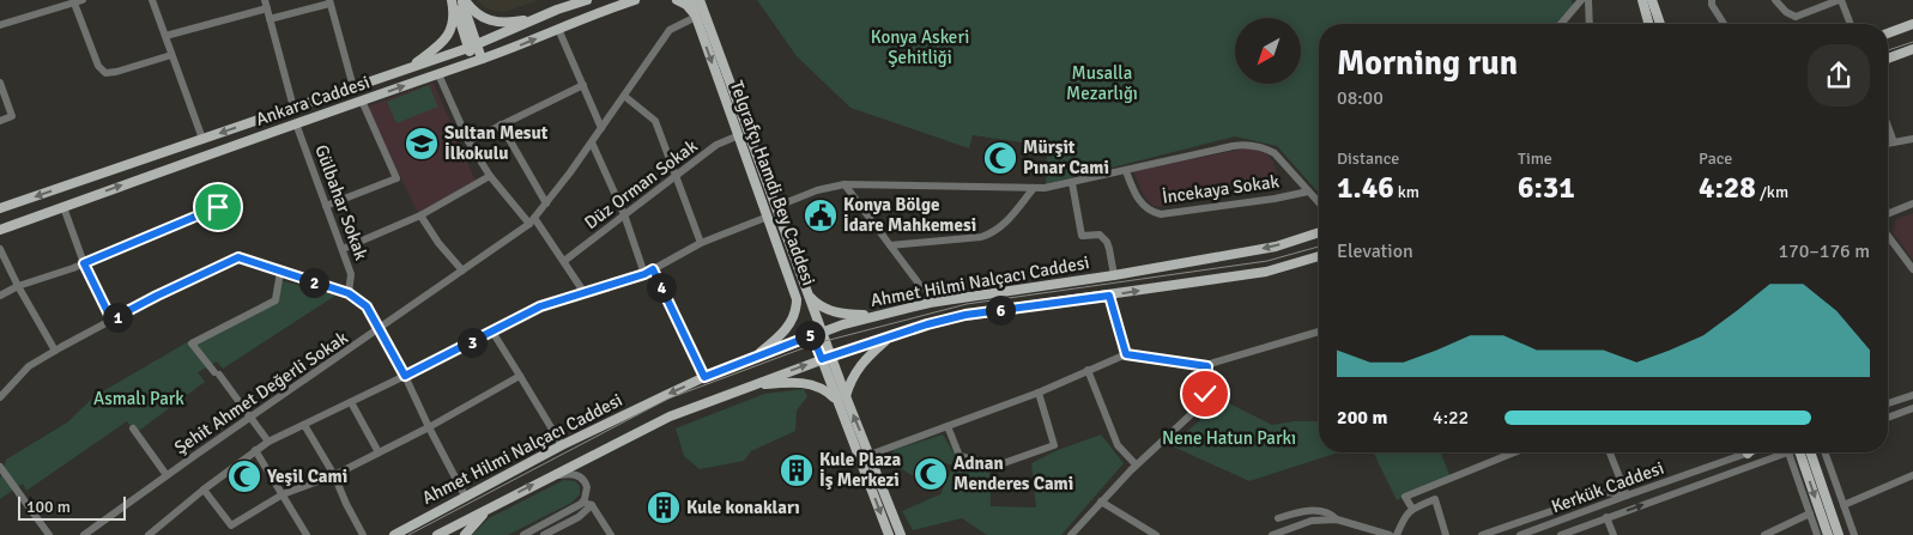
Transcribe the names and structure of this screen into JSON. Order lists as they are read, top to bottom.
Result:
{
  "streets": {
    "main road": ["Ankara Caddesi", "Telgrafçı Hamdi Bey Caddesi", "Ahmet Hilmi Nalçacı Caddesi"],
    "street": [
      "Düz Orman Sokak",
      "İncekaya Sokak",
      "Gülbahar Sokak",
      "Şehit Ahmet Değerli Sokak",
      "Kerkük Caddesi"
    ]
  },
  "crossings": [
    ["Ankara Caddesi", "Gülbahar Sokak"],
    ["Telgrafçı Hamdi Bey Caddesi", "Düz Orman Sokak"],
    ["Telgrafçı Hamdi Bey Caddesi", "Ahmet Hilmi Nalçacı Caddesi"],
    ["Telgrafçı Hamdi Bey Caddesi", "Şehit Ahmet Değerli Sokak"]
  ],
  "parks": [
    "Konya Askeri Şehitliği",
    "Musalla Mezarlığı",
    "Asmalı Park",
    "Nene Hatun Parkı"
  ],
  "places": {
    "school or university": ["Sultan Mesut İlkokulu"],
    "mosque": ["Mürşit Pınar Cami", "Adnan Menderes Cami", "Yeşil Cami"],
    "public building": ["Konya Bölge İdare Mahkemesi"],
    "building": ["Kule Plaza İş Merkezi", "Kule konakları"]
  },
  "scale_bar": "100 m",
  "north": "bottom left",
  "page": {
    "heading": ["Morning run", "08:00"],
    "stats": [
      ["Distance", "1.46 km"],
      ["Time", "6:31"],
      ["Pace", "4:28 /km"]
    ],
    "chart": ["Elevation", "170–176 m"],
    "pins": [
      "2",
      "4",
      "6",
      "1",
      "5",
      "3"
    ],
    "list": [
      {
        "name": "200 m",
        "note": "4:22"
      }
    ],
    "scale": "100 m"
  }
}
